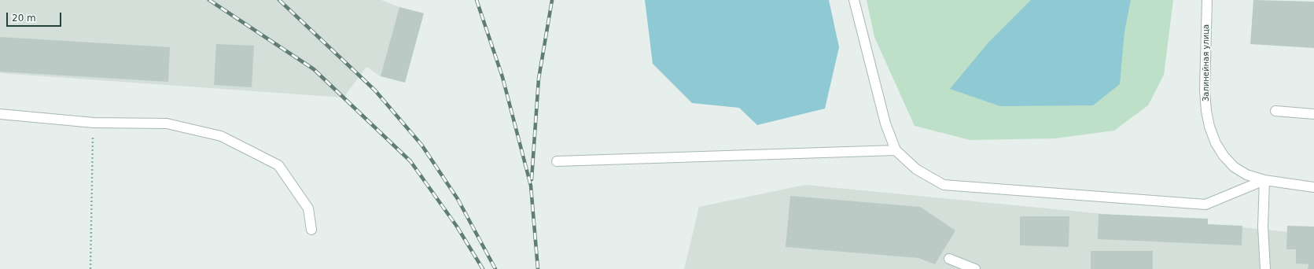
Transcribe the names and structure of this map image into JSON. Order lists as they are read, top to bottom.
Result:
{
  "streets": {
    "street": ["Залинейная улица"]
  },
  "scale_bar": "20 m"
}
